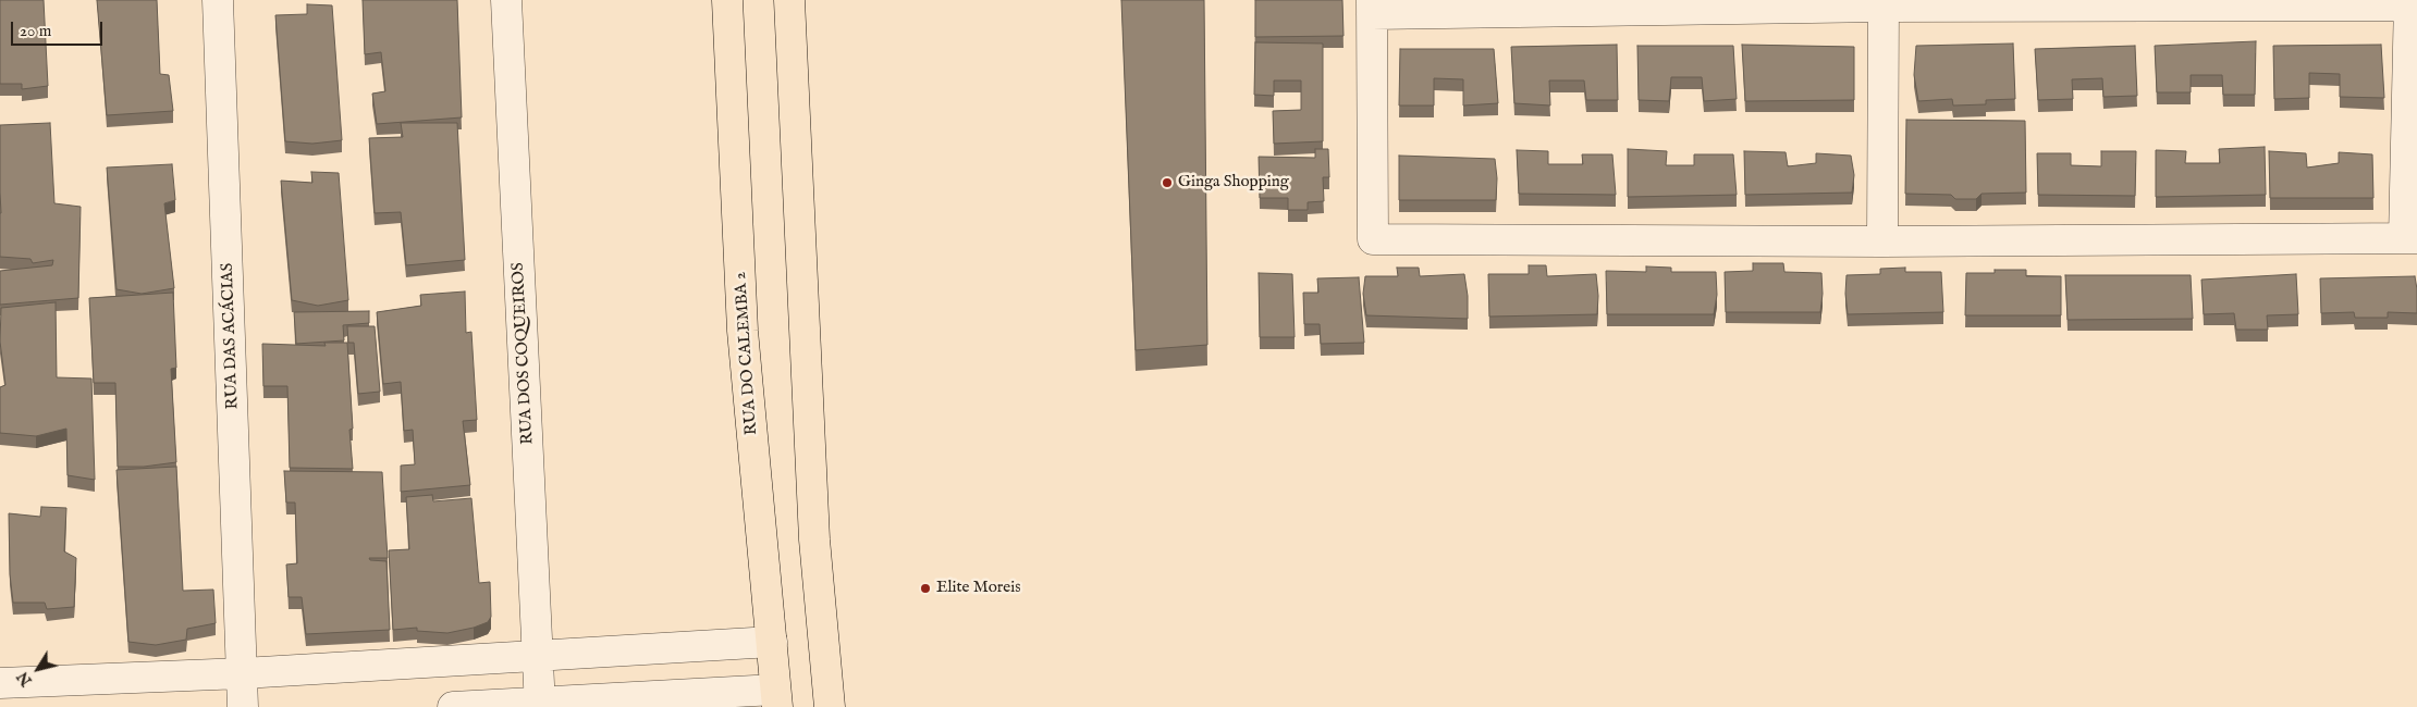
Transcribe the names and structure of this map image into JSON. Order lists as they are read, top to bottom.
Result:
{
  "streets": {
    "main road": ["RUA DO CALEMBA 2"],
    "street": ["RUA DAS ACÁCIAS", "RUA DOS COQUEIROS"]
  },
  "places": ["Ginga Shopping", "Elite Moreis"],
  "scale_bar": "20 m",
  "north": "bottom left"
}
